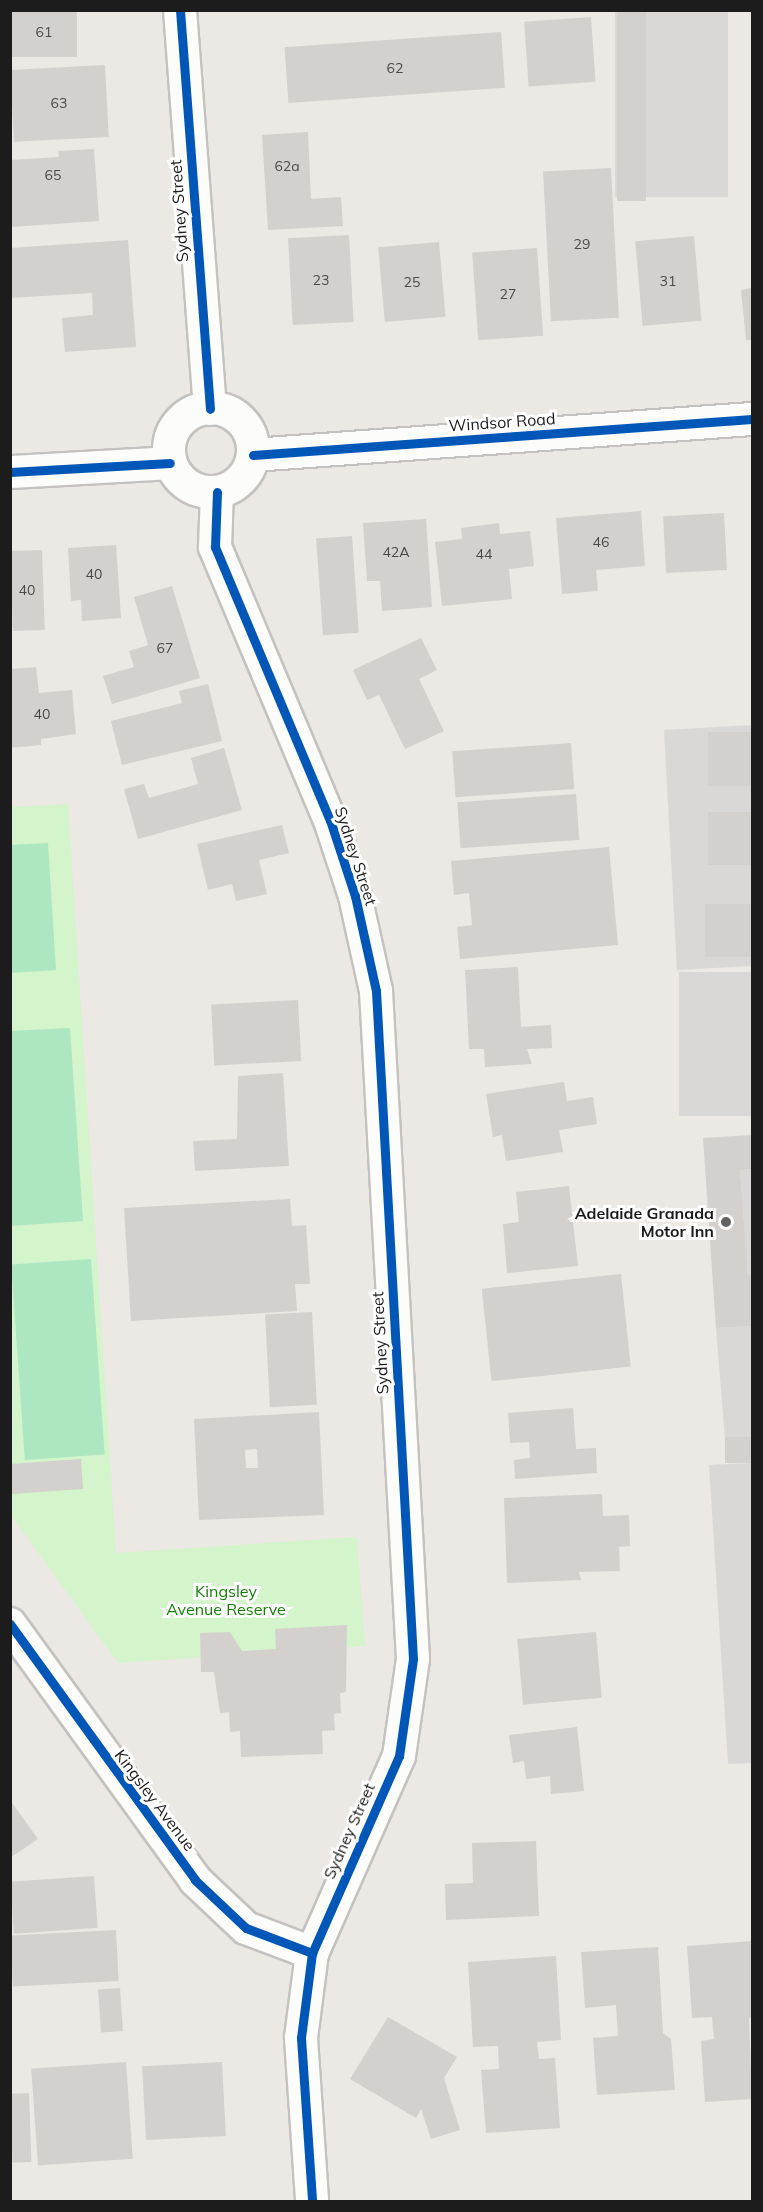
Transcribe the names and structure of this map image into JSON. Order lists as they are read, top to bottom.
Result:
{
  "streets": {
    "street": ["Sydney Street", "Windsor Road", "Kingsley Avenue"]
  },
  "crossings": [
    ["Sydney Street", "Windsor Road"],
    ["Sydney Street", "Kingsley Avenue"]
  ],
  "parks": ["Kingsley Avenue Reserve"],
  "places": ["Adelaide Granada Motor Inn"],
  "house_numbers": [
    "61",
    "62",
    "63",
    "62a",
    "65",
    "29",
    "23",
    "31",
    "25",
    "27",
    "46",
    "42A",
    "44",
    "40",
    "40",
    "67",
    "40"
  ]
}
